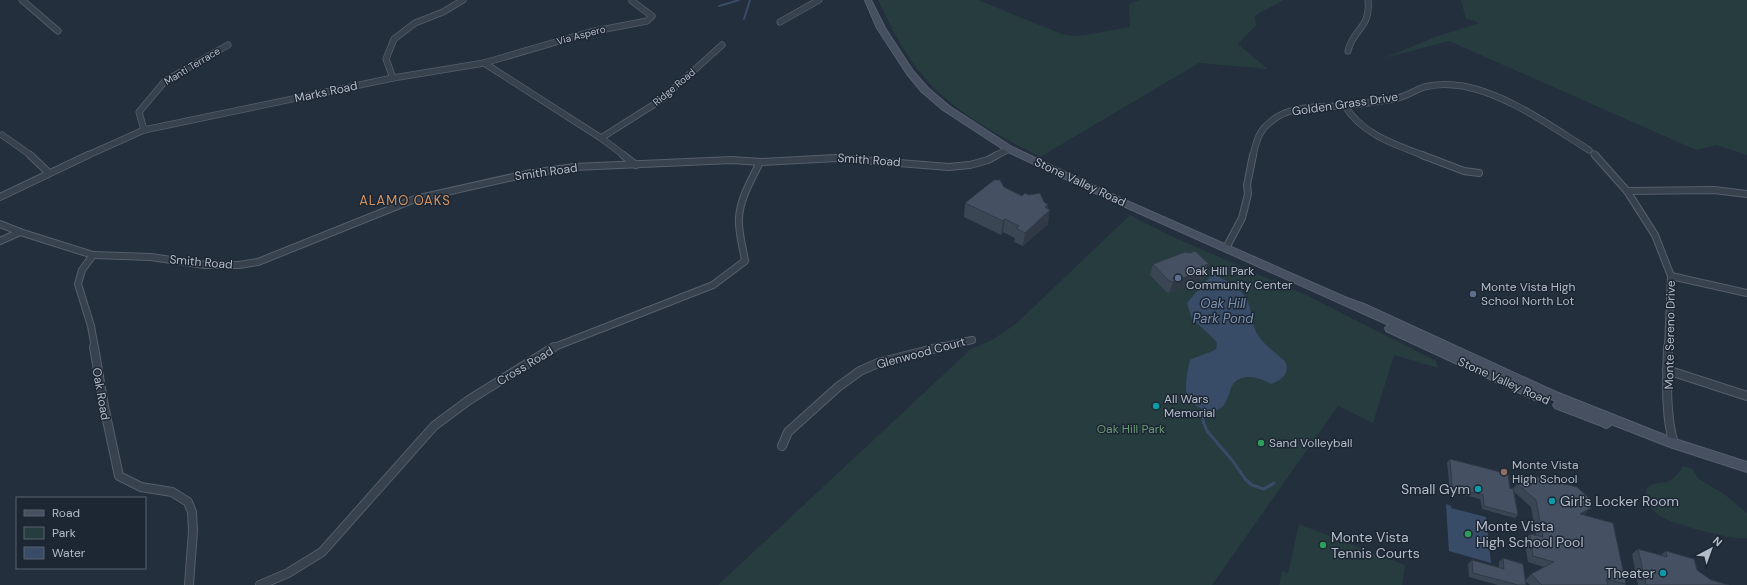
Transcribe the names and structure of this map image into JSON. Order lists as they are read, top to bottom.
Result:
{
  "streets": {
    "street": [
      "Via Aspero",
      "Manti Terrace",
      "Ridge Road",
      "Marks Road",
      "Golden Grass Drive",
      "Smith Road",
      "Stone Valley Road",
      "Monte Sereno Drive",
      "Glenwood Court",
      "Cross Road",
      "Oak Road"
    ]
  },
  "crossings": [
    ["Via Aspero", "Marks Road"],
    ["Manti Terrace", "Marks Road"],
    ["Golden Grass Drive", "Stone Valley Road"],
    ["Golden Grass Drive", "Monte Sereno Drive"],
    ["Smith Road", "Stone Valley Road"],
    ["Smith Road", "Cross Road"],
    ["Smith Road", "Oak Road"],
    ["Stone Valley Road", "Monte Sereno Drive"]
  ],
  "districts": ["ALAMO OAKS"],
  "water": ["Oak Hill Park Pond"],
  "parks": ["Oak Hill Park"],
  "places": [
    "Oak Hill Park Community Center",
    "Monte Vista High School North Lot",
    "All Wars Memorial",
    "Sand Volleyball",
    "Monte Vista High School",
    "Small Gym",
    "Girl's Locker Room",
    "Monte Vista High School Pool",
    "Monte Vista Tennis Courts",
    "Theater"
  ],
  "legend": ["Road", "Park", "Water"],
  "north": "top right"
}
